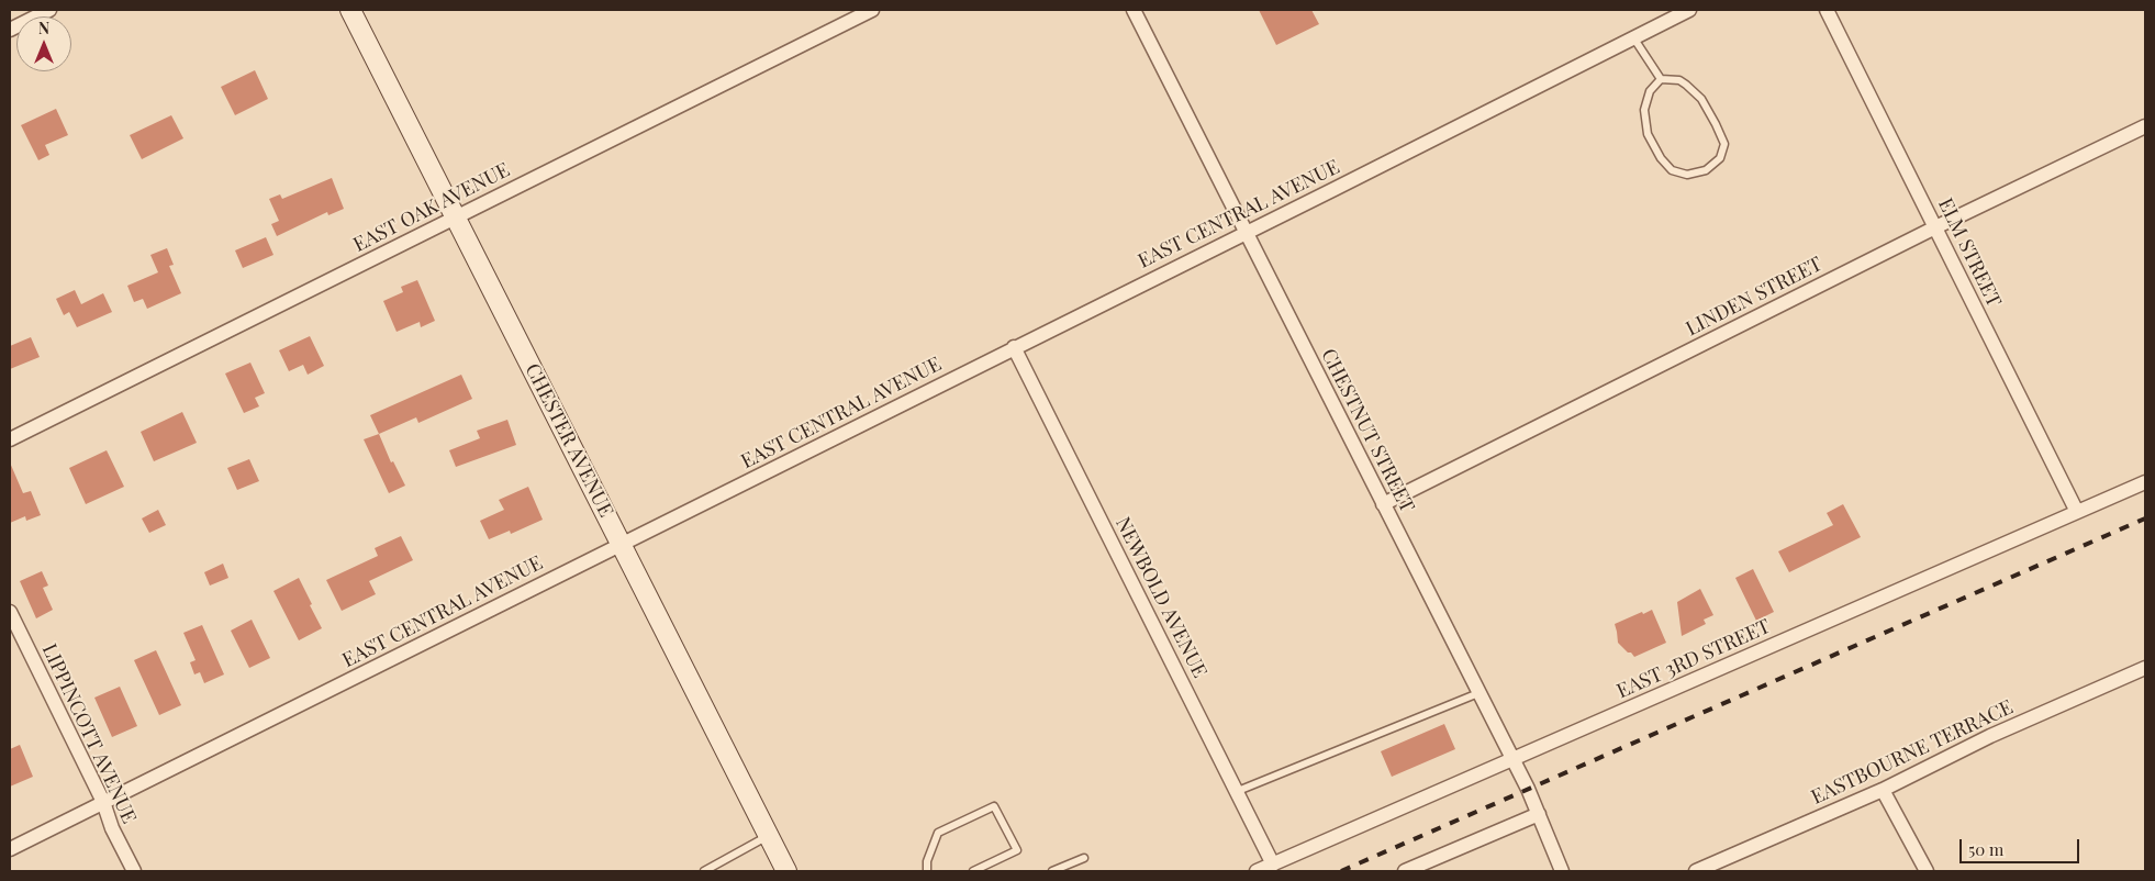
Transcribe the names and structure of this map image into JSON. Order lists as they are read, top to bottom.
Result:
{
  "streets": {
    "main road": ["CHESTER AVENUE"],
    "street": [
      "EAST OAK AVENUE",
      "EAST CENTRAL AVENUE",
      "ELM STREET",
      "LINDEN STREET",
      "CHESTNUT STREET",
      "NEWBOLD AVENUE",
      "EAST 3RD STREET",
      "LIPPINCOTT AVENUE",
      "EASTBOURNE TERRACE"
    ]
  },
  "crossings": [
    ["EAST OAK AVENUE", "CHESTER AVENUE"],
    ["EAST CENTRAL AVENUE", "CHESTNUT STREET"],
    ["EAST CENTRAL AVENUE", "CHESTER AVENUE"],
    ["EAST CENTRAL AVENUE", "NEWBOLD AVENUE"],
    ["EAST CENTRAL AVENUE", "LIPPINCOTT AVENUE"],
    ["ELM STREET", "LINDEN STREET"],
    ["ELM STREET", "EAST 3RD STREET"],
    ["LINDEN STREET", "CHESTNUT STREET"],
    ["CHESTNUT STREET", "EAST 3RD STREET"],
    ["NEWBOLD AVENUE", "EAST 3RD STREET"]
  ],
  "scale_bar": "50 m",
  "north": "top"
}
